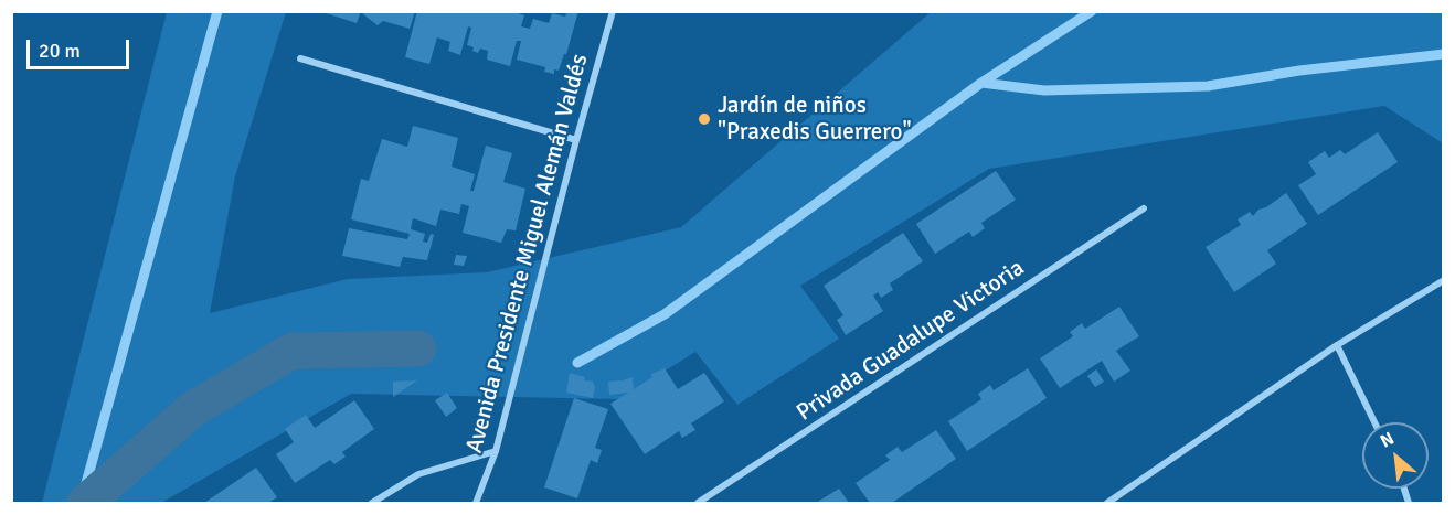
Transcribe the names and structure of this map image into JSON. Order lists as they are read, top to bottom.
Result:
{
  "streets": {
    "street": ["Avenida Presidente Miguel Alemán Valdés", "Privada Guadalupe Victoria"]
  },
  "places": ["Jardín de niños \"Praxedis Guerrero\""],
  "scale_bar": "20 m",
  "north": "top left"
}
